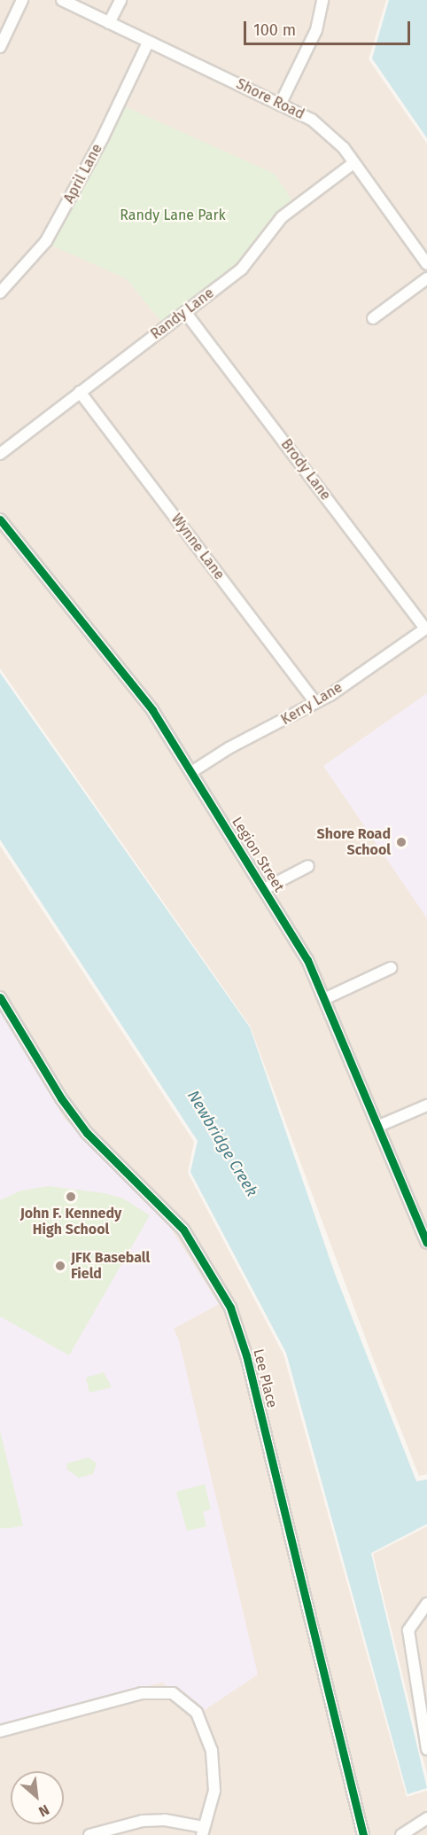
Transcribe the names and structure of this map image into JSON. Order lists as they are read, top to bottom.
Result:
{
  "streets": {
    "street": [
      "Shore Road",
      "April Lane",
      "Randy Lane",
      "Brody Lane",
      "Wynne Lane",
      "Kerry Lane",
      "Legion Street",
      "Lee Place"
    ]
  },
  "crossings": [
    ["Shore Road", "April Lane"],
    ["Shore Road", "Randy Lane"],
    ["Randy Lane", "Brody Lane"],
    ["Randy Lane", "Wynne Lane"],
    ["Brody Lane", "Kerry Lane"],
    ["Wynne Lane", "Kerry Lane"],
    ["Kerry Lane", "Legion Street"]
  ],
  "water": ["Newbridge Creek"],
  "parks": ["Randy Lane Park"],
  "places": ["Shore Road School", "John F. Kennedy High School", "JFK Baseball Field"],
  "scale_bar": "100 m",
  "north": "bottom right"
}
